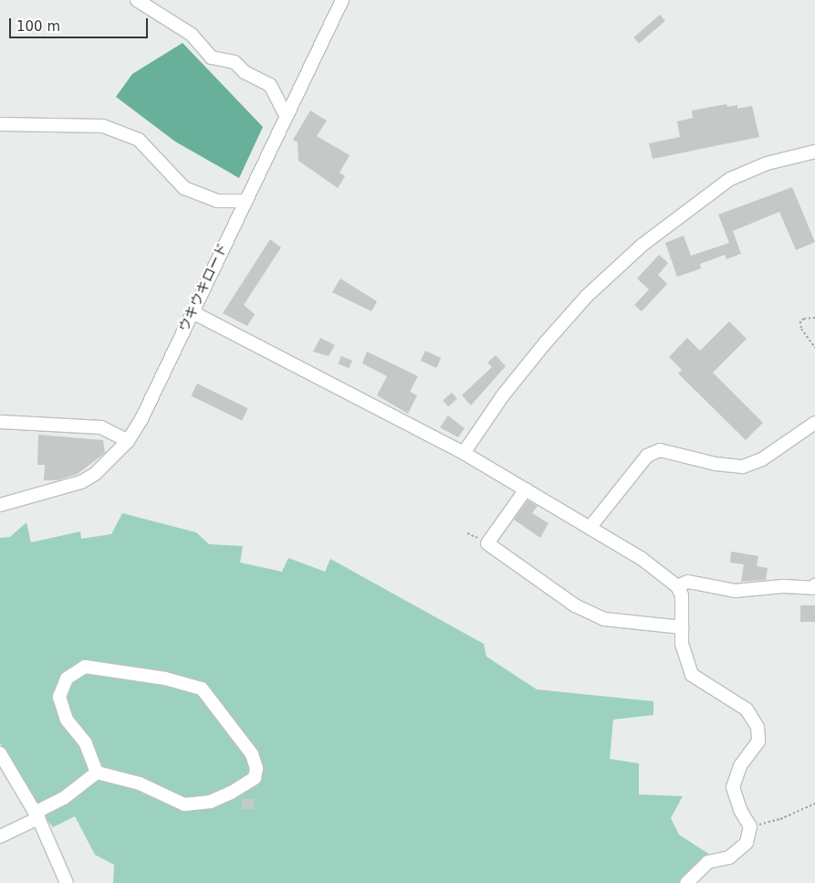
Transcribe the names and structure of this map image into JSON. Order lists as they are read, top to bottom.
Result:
{
  "streets": {
    "street": ["ウキウキロード"]
  },
  "scale_bar": "100 m"
}
